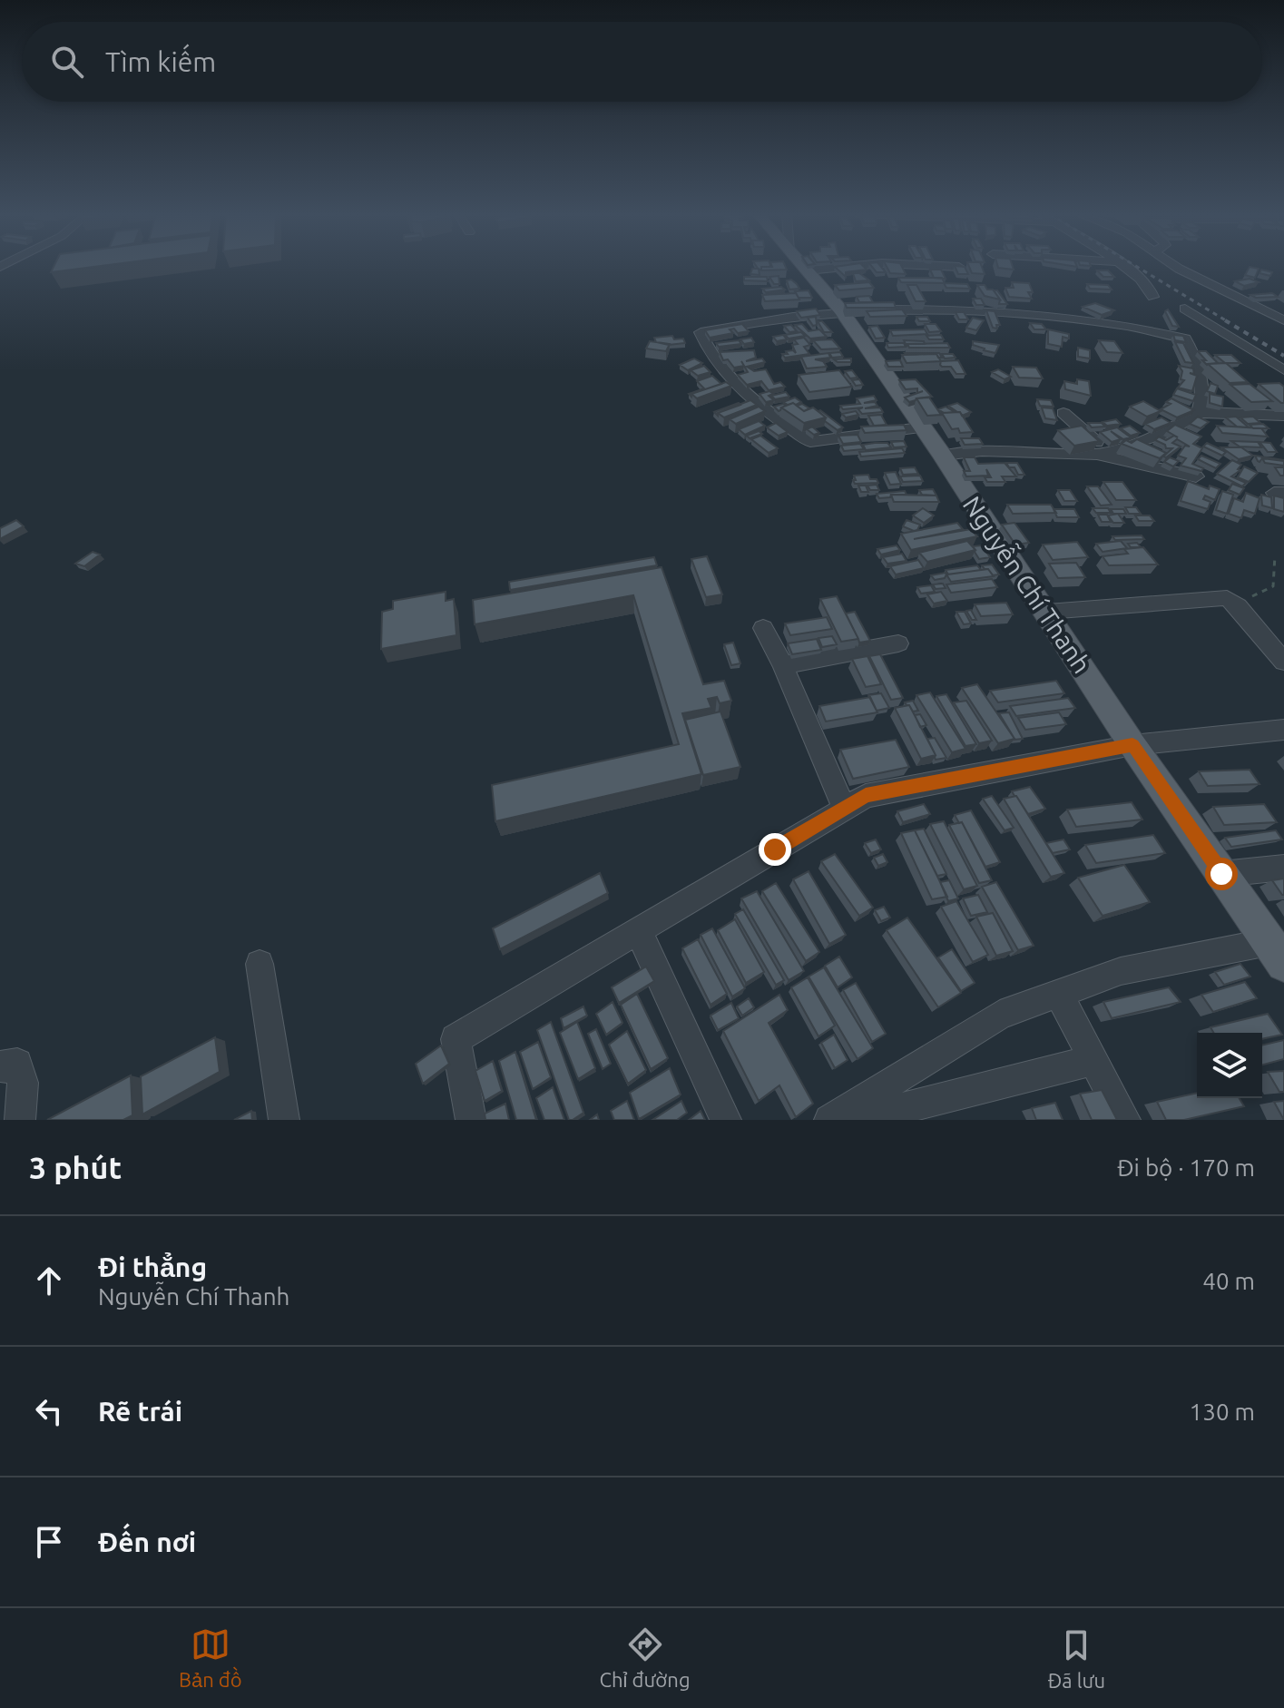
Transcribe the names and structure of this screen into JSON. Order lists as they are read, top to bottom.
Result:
{
  "streets": {
    "main road": ["Nguyễn Chí Thanh"]
  },
  "page": {
    "search": "Tìm kiếm",
    "heading": ["3 phút", "Đi bộ · 170 m"],
    "list": [
      ["Đi thẳng", "Nguyễn Chí Thanh", "40 m"],
      ["Rẽ trái", "130 m"],
      "Đến nơi"
    ],
    "nav": ["Bản đồ", "Chỉ đường", "Đã lưu"]
  }
}
